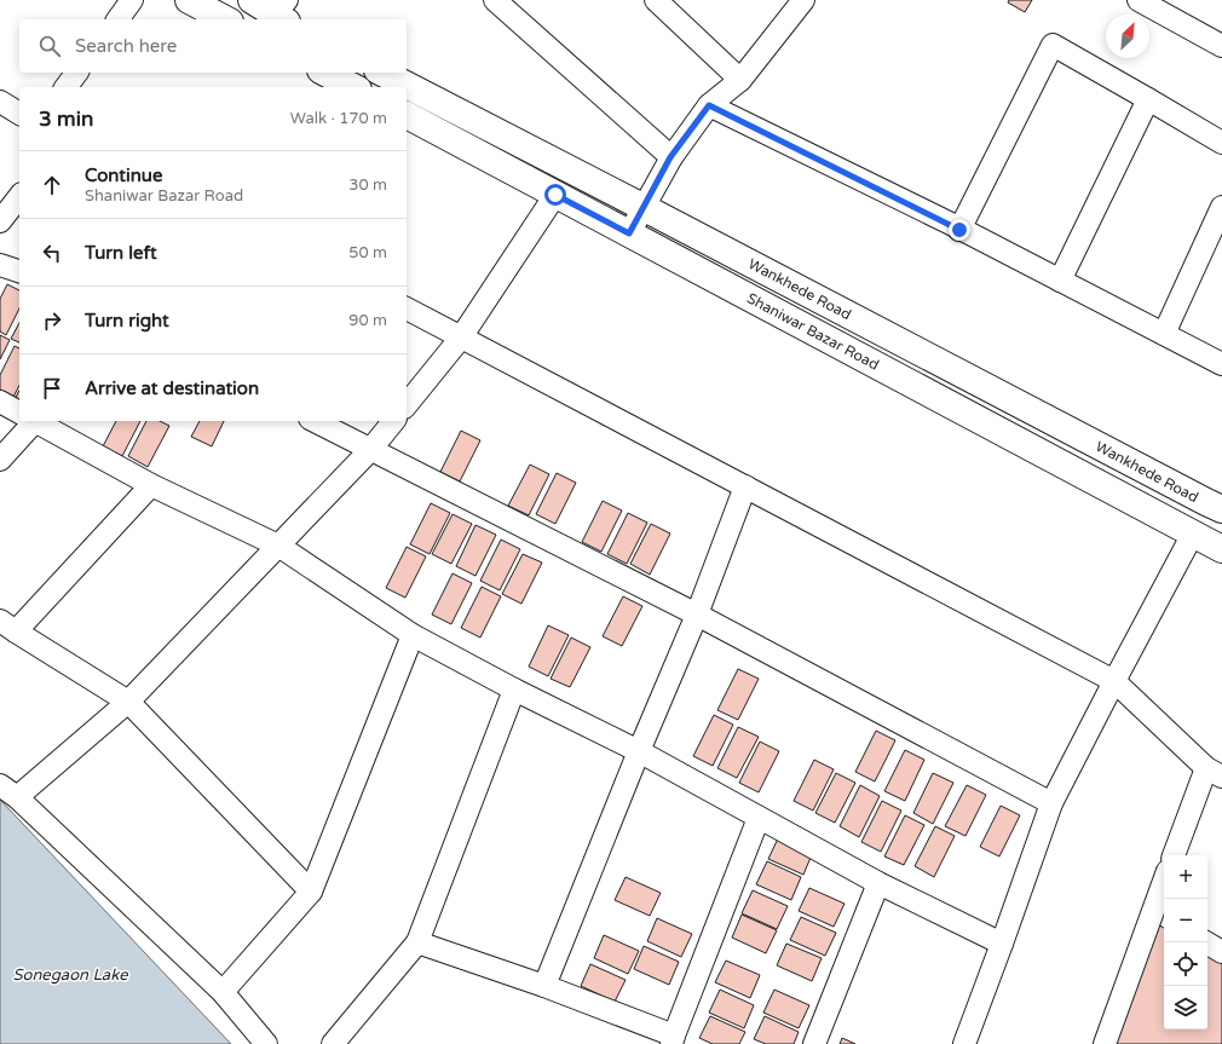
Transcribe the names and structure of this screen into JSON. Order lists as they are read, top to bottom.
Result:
{
  "streets": {
    "main road": ["Wankhede Road", "Shaniwar Bazar Road"]
  },
  "water": ["Sonegaon Lake"],
  "north": "top right",
  "page": {
    "search": "Search here",
    "heading": ["3 min", "Walk · 170 m"],
    "list": [
      ["Continue", "Shaniwar Bazar Road", "30 m"],
      ["Turn left", "50 m"],
      ["Turn right", "90 m"],
      "Arrive at destination"
    ],
    "map_buttons": ["+", "−"]
  }
}
